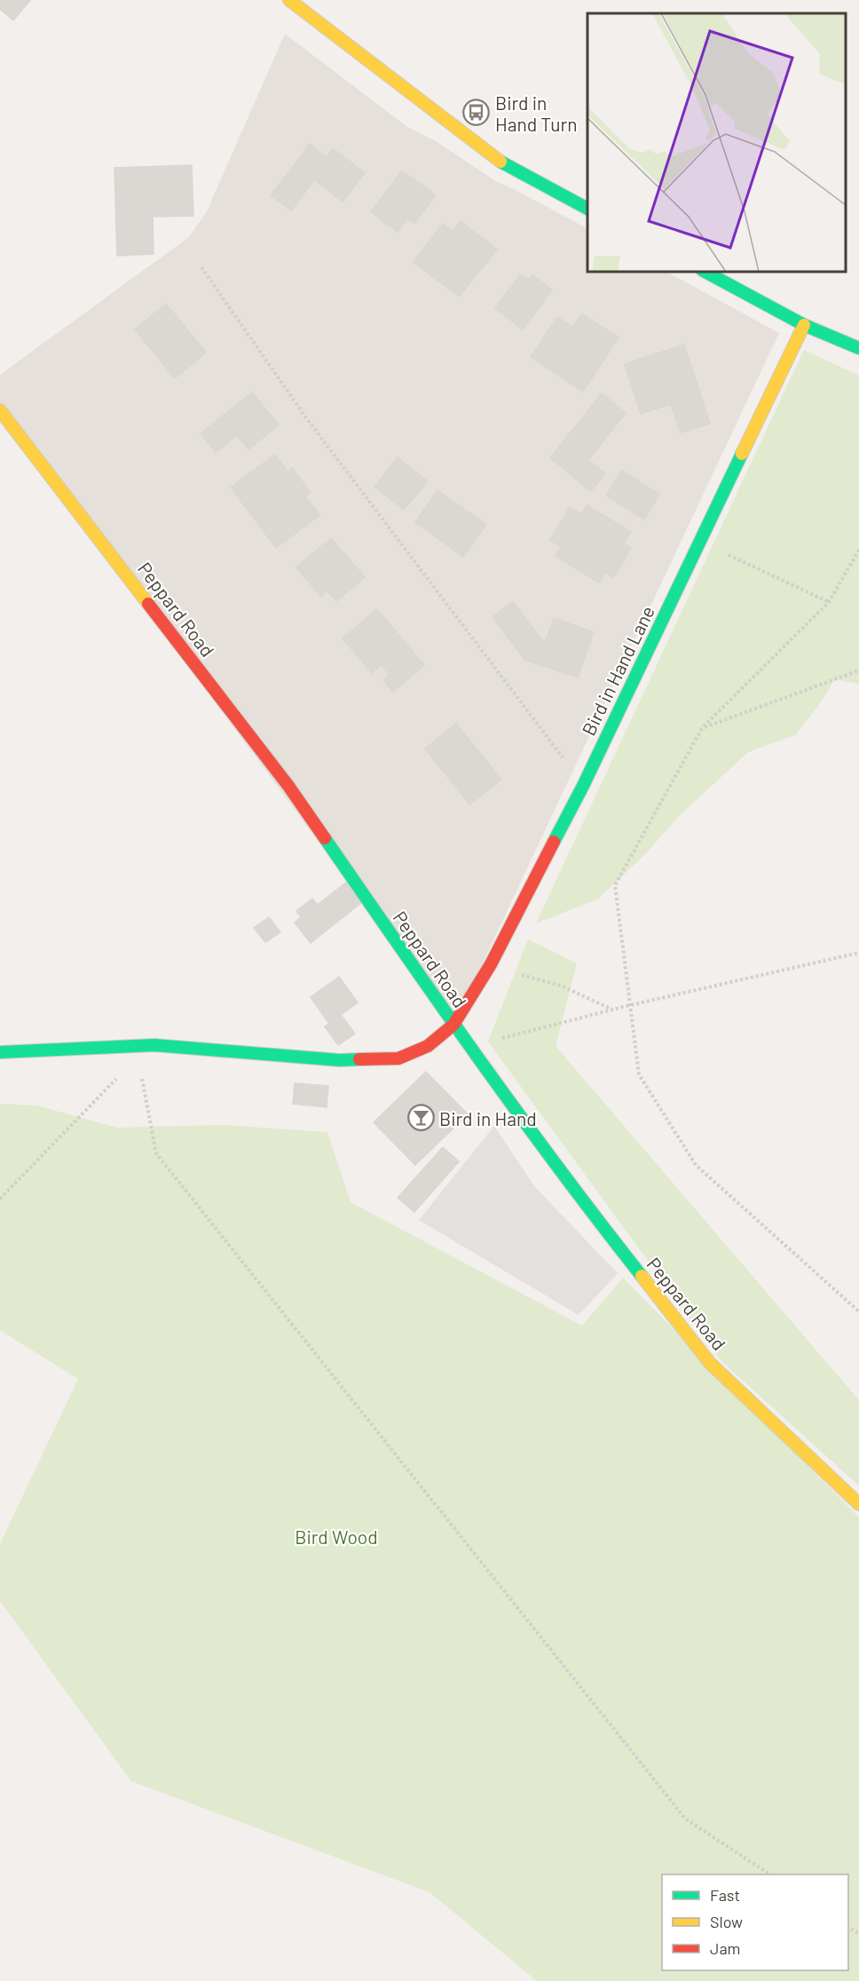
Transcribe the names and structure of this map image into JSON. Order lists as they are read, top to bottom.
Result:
{
  "streets": {
    "street": ["Peppard Road", "Bird in Hand Lane"]
  },
  "crossings": [
    ["Peppard Road", "Bird in Hand Lane"]
  ],
  "parks": ["Bird Wood"],
  "places": {
    "bus stop": ["Bird in Hand Turn"],
    "bar": ["Bird in Hand"]
  },
  "legend": ["Fast", "Slow", "Jam"]
}
